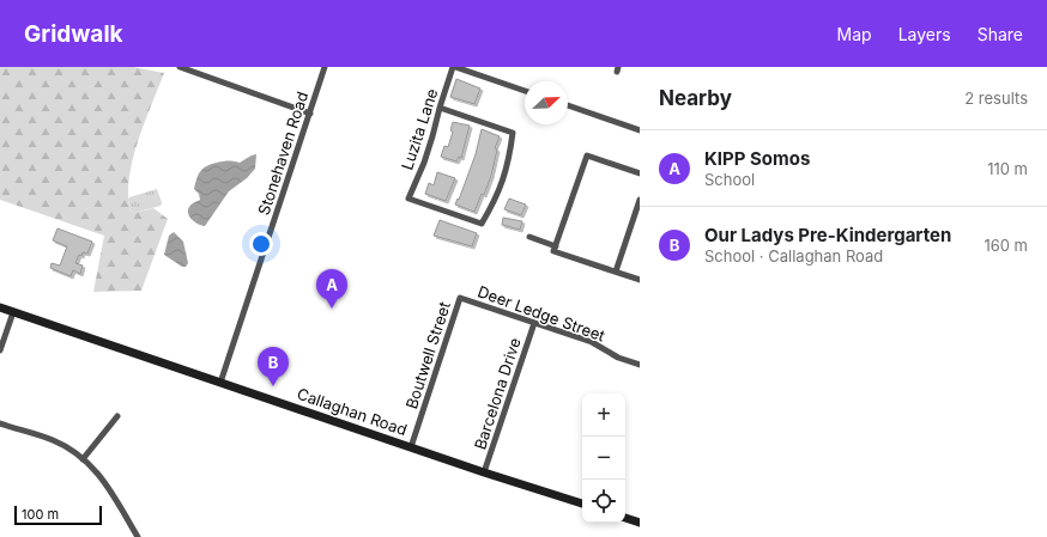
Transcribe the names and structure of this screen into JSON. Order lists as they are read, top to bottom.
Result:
{
  "streets": {
    "main road": ["Callaghan Road"],
    "street": [
      "Luzita Lane",
      "Stonehaven Road",
      "Deer Ledge Street",
      "Boutwell Street",
      "Barcelona Drive"
    ]
  },
  "crossings": [
    ["Stonehaven Road", "Callaghan Road"],
    ["Deer Ledge Street", "Boutwell Street"],
    ["Deer Ledge Street", "Barcelona Drive"],
    ["Boutwell Street", "Callaghan Road"],
    ["Barcelona Drive", "Callaghan Road"]
  ],
  "scale_bar": "100 m",
  "north": "top right",
  "page": {
    "header": "Gridwalk",
    "nav": ["Map", "Layers", "Share"],
    "heading": ["Nearby", "2 results"],
    "list": [
      {
        "mark": "A",
        "name": "KIPP Somos",
        "note": "School",
        "value": "110 m"
      },
      {
        "mark": "B",
        "name": "Our Ladys Pre-Kindergarten",
        "note": "School · Callaghan Road",
        "value": "160 m"
      }
    ],
    "pins": ["A", "B"],
    "map_buttons": ["+", "−"],
    "scale": "100 m"
  }
}
